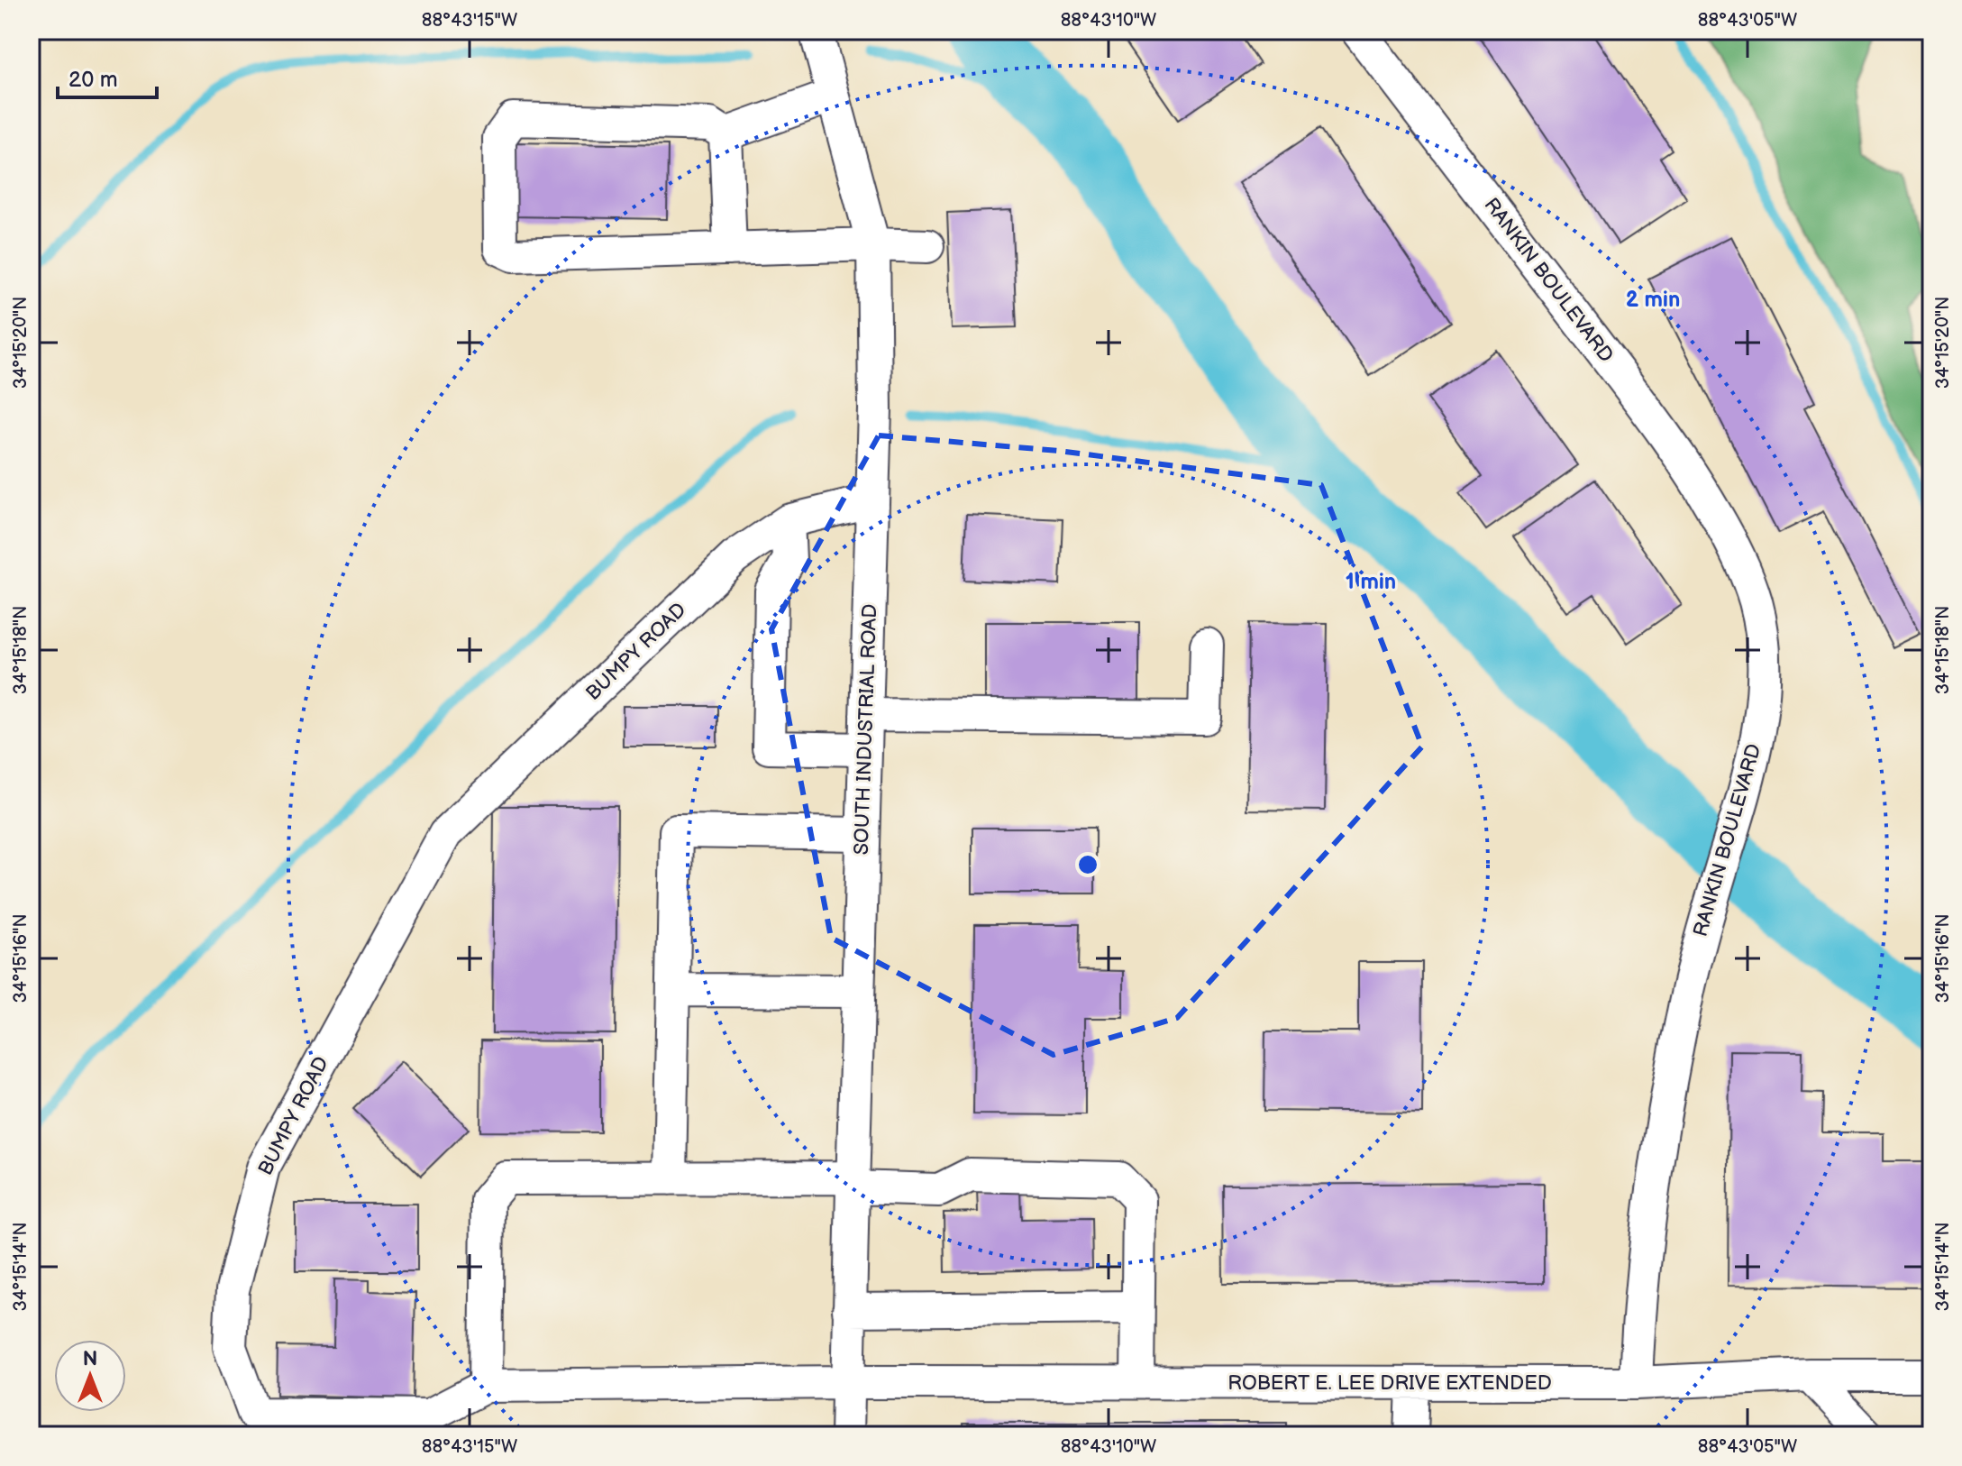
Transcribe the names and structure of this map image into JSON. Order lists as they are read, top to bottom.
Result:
{
  "streets": {
    "street": [
      "RANKIN BOULEVARD",
      "BUMPY ROAD",
      "SOUTH INDUSTRIAL ROAD",
      "ROBERT E. LEE DRIVE EXTENDED"
    ]
  },
  "crossings": [
    ["RANKIN BOULEVARD", "ROBERT E. LEE DRIVE EXTENDED"],
    ["BUMPY ROAD", "SOUTH INDUSTRIAL ROAD"],
    ["BUMPY ROAD", "ROBERT E. LEE DRIVE EXTENDED"],
    ["SOUTH INDUSTRIAL ROAD", "ROBERT E. LEE DRIVE EXTENDED"]
  ],
  "scale_bar": "20 m",
  "north": "top",
  "coordinates": [
    "88°43'15\"W",
    "88°43'10\"W",
    "88°43'05\"W",
    "34°15'20\"N",
    "34°15'18\"N",
    "34°15'16\"N",
    "34°15'14\"N"
  ],
  "rings": ["2 min", "1 min"]
}
